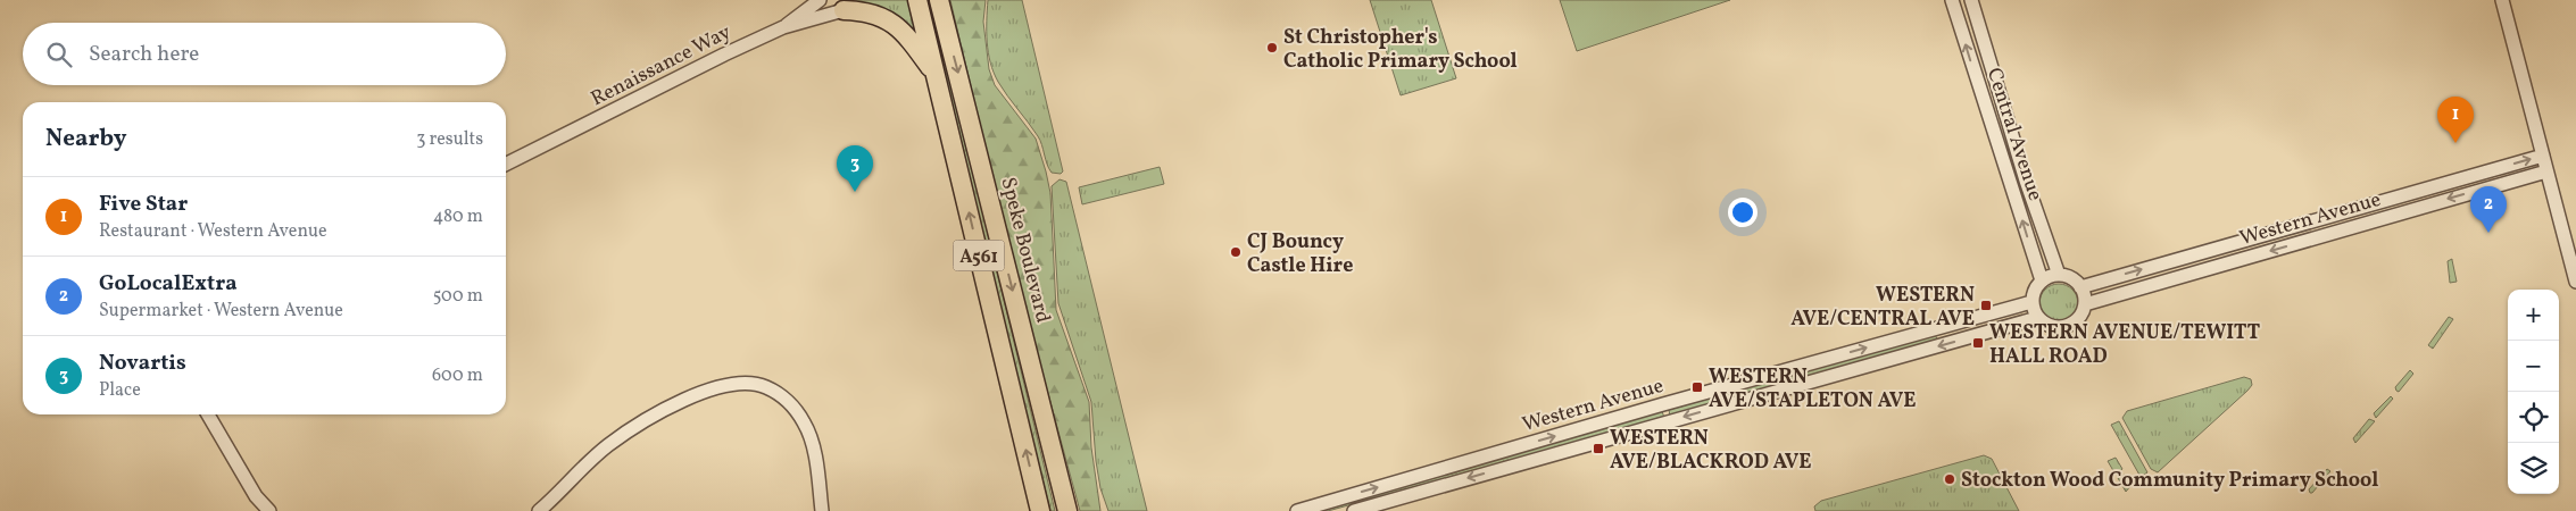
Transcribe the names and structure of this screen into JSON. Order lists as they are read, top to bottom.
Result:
{
  "streets": {
    "highway": ["Speke Boulevard", "A561"],
    "street": ["Renaissance Way", "Central Avenue", "Western Avenue"]
  },
  "crossings": [
    ["Central Avenue", "Western Avenue"],
    ["Speke Boulevard", "A561"]
  ],
  "places": {
    "other": ["St Christopher's Catholic Primary School", "CJ Bouncy Castle Hire", "Stockton Wood Community Primary School"],
    "transit": [
      "WESTERN AVE/CENTRAL AVE",
      "WESTERN AVENUE/TEWITT HALL ROAD",
      "WESTERN AVE/STAPLETON AVE",
      "WESTERN AVE/BLACKROD AVE"
    ]
  },
  "page": {
    "search": "Search here",
    "pins": ["1", "3", "2"],
    "heading": ["Nearby", "3 results"],
    "list": [
      {
        "mark": "1",
        "name": "Five Star",
        "note": "Restaurant · Western Avenue",
        "value": "480 m"
      },
      {
        "mark": "2",
        "name": "GoLocalExtra",
        "note": "Supermarket · Western Avenue",
        "value": "500 m"
      },
      {
        "mark": "3",
        "name": "Novartis",
        "note": "Place",
        "value": "600 m"
      }
    ],
    "map_buttons": ["+", "−"]
  }
}
